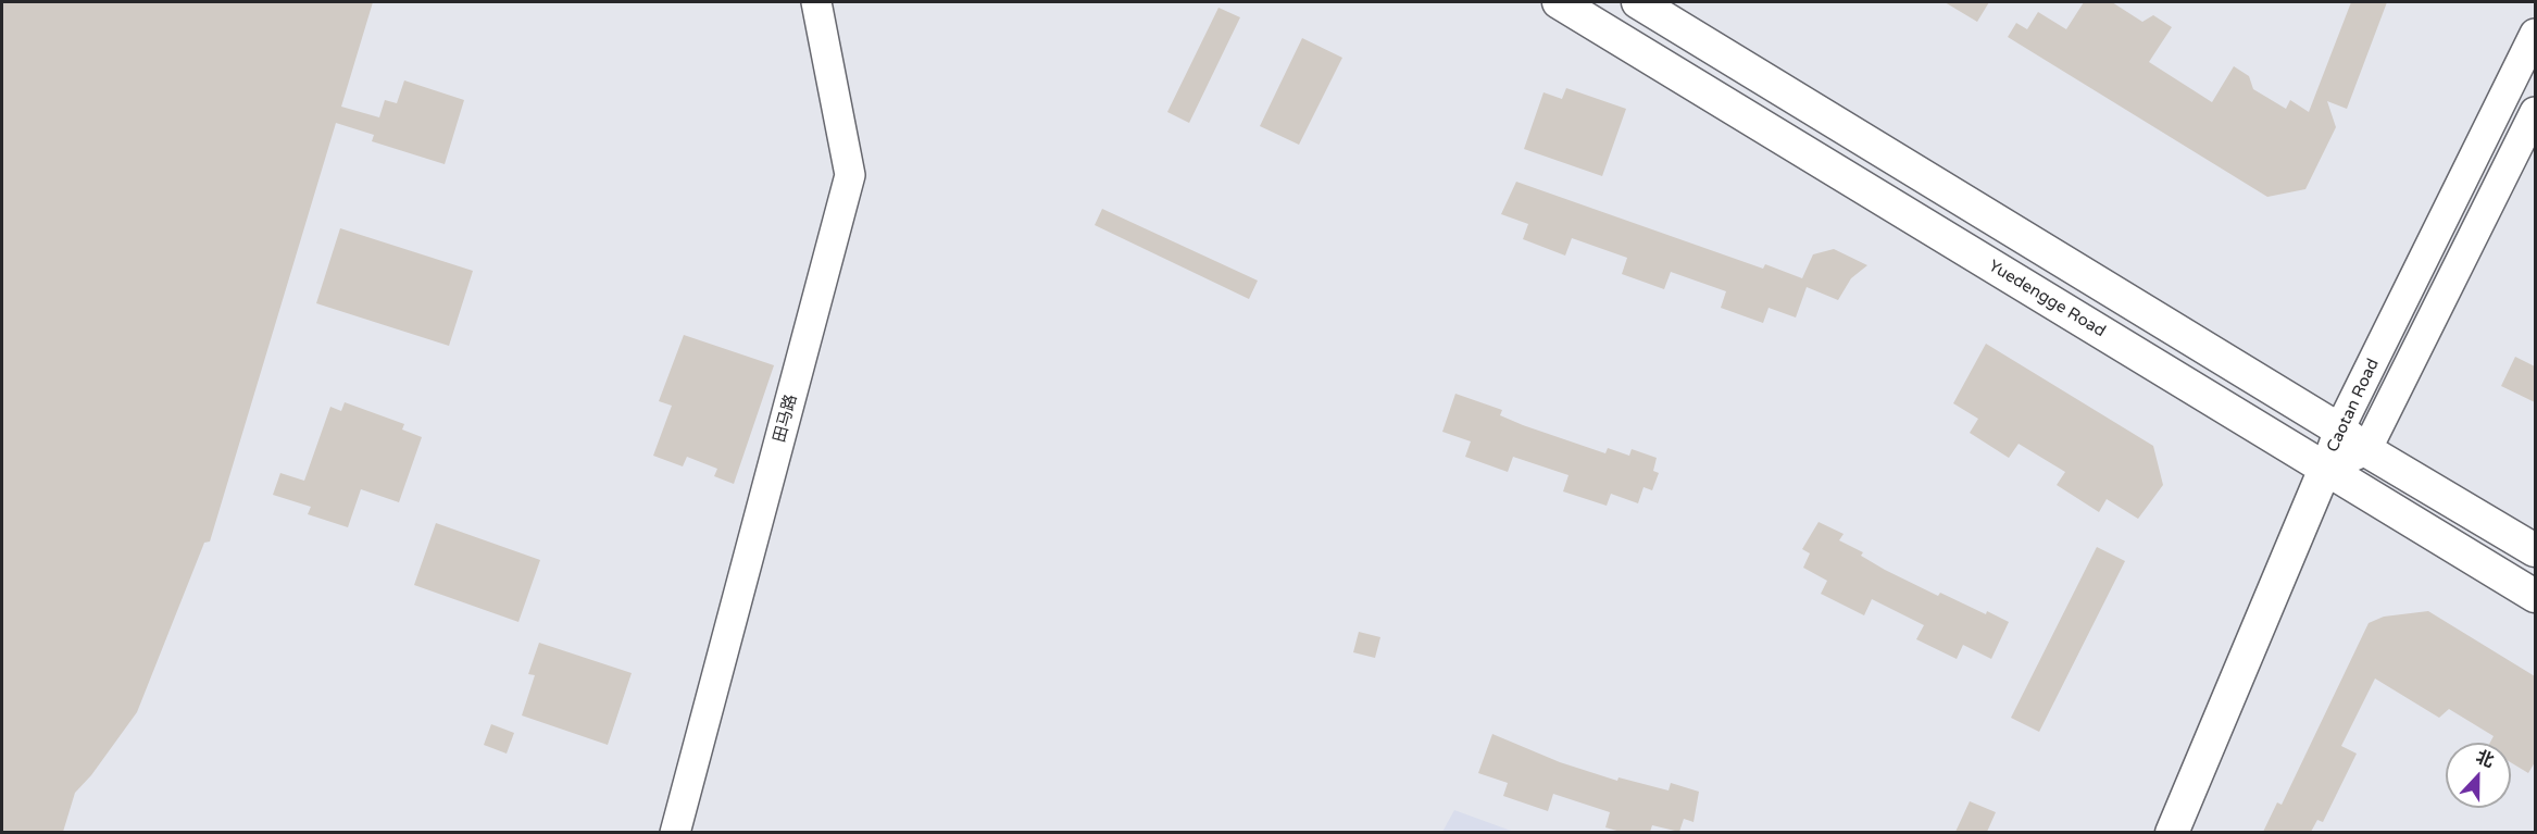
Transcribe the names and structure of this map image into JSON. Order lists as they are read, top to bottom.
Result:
{
  "streets": {
    "main road": ["Yuedengge Road"],
    "street": ["Caotan Road", "田马路"]
  },
  "crossings": [
    ["Yuedengge Road", "Caotan Road"]
  ],
  "north": "top"
}
